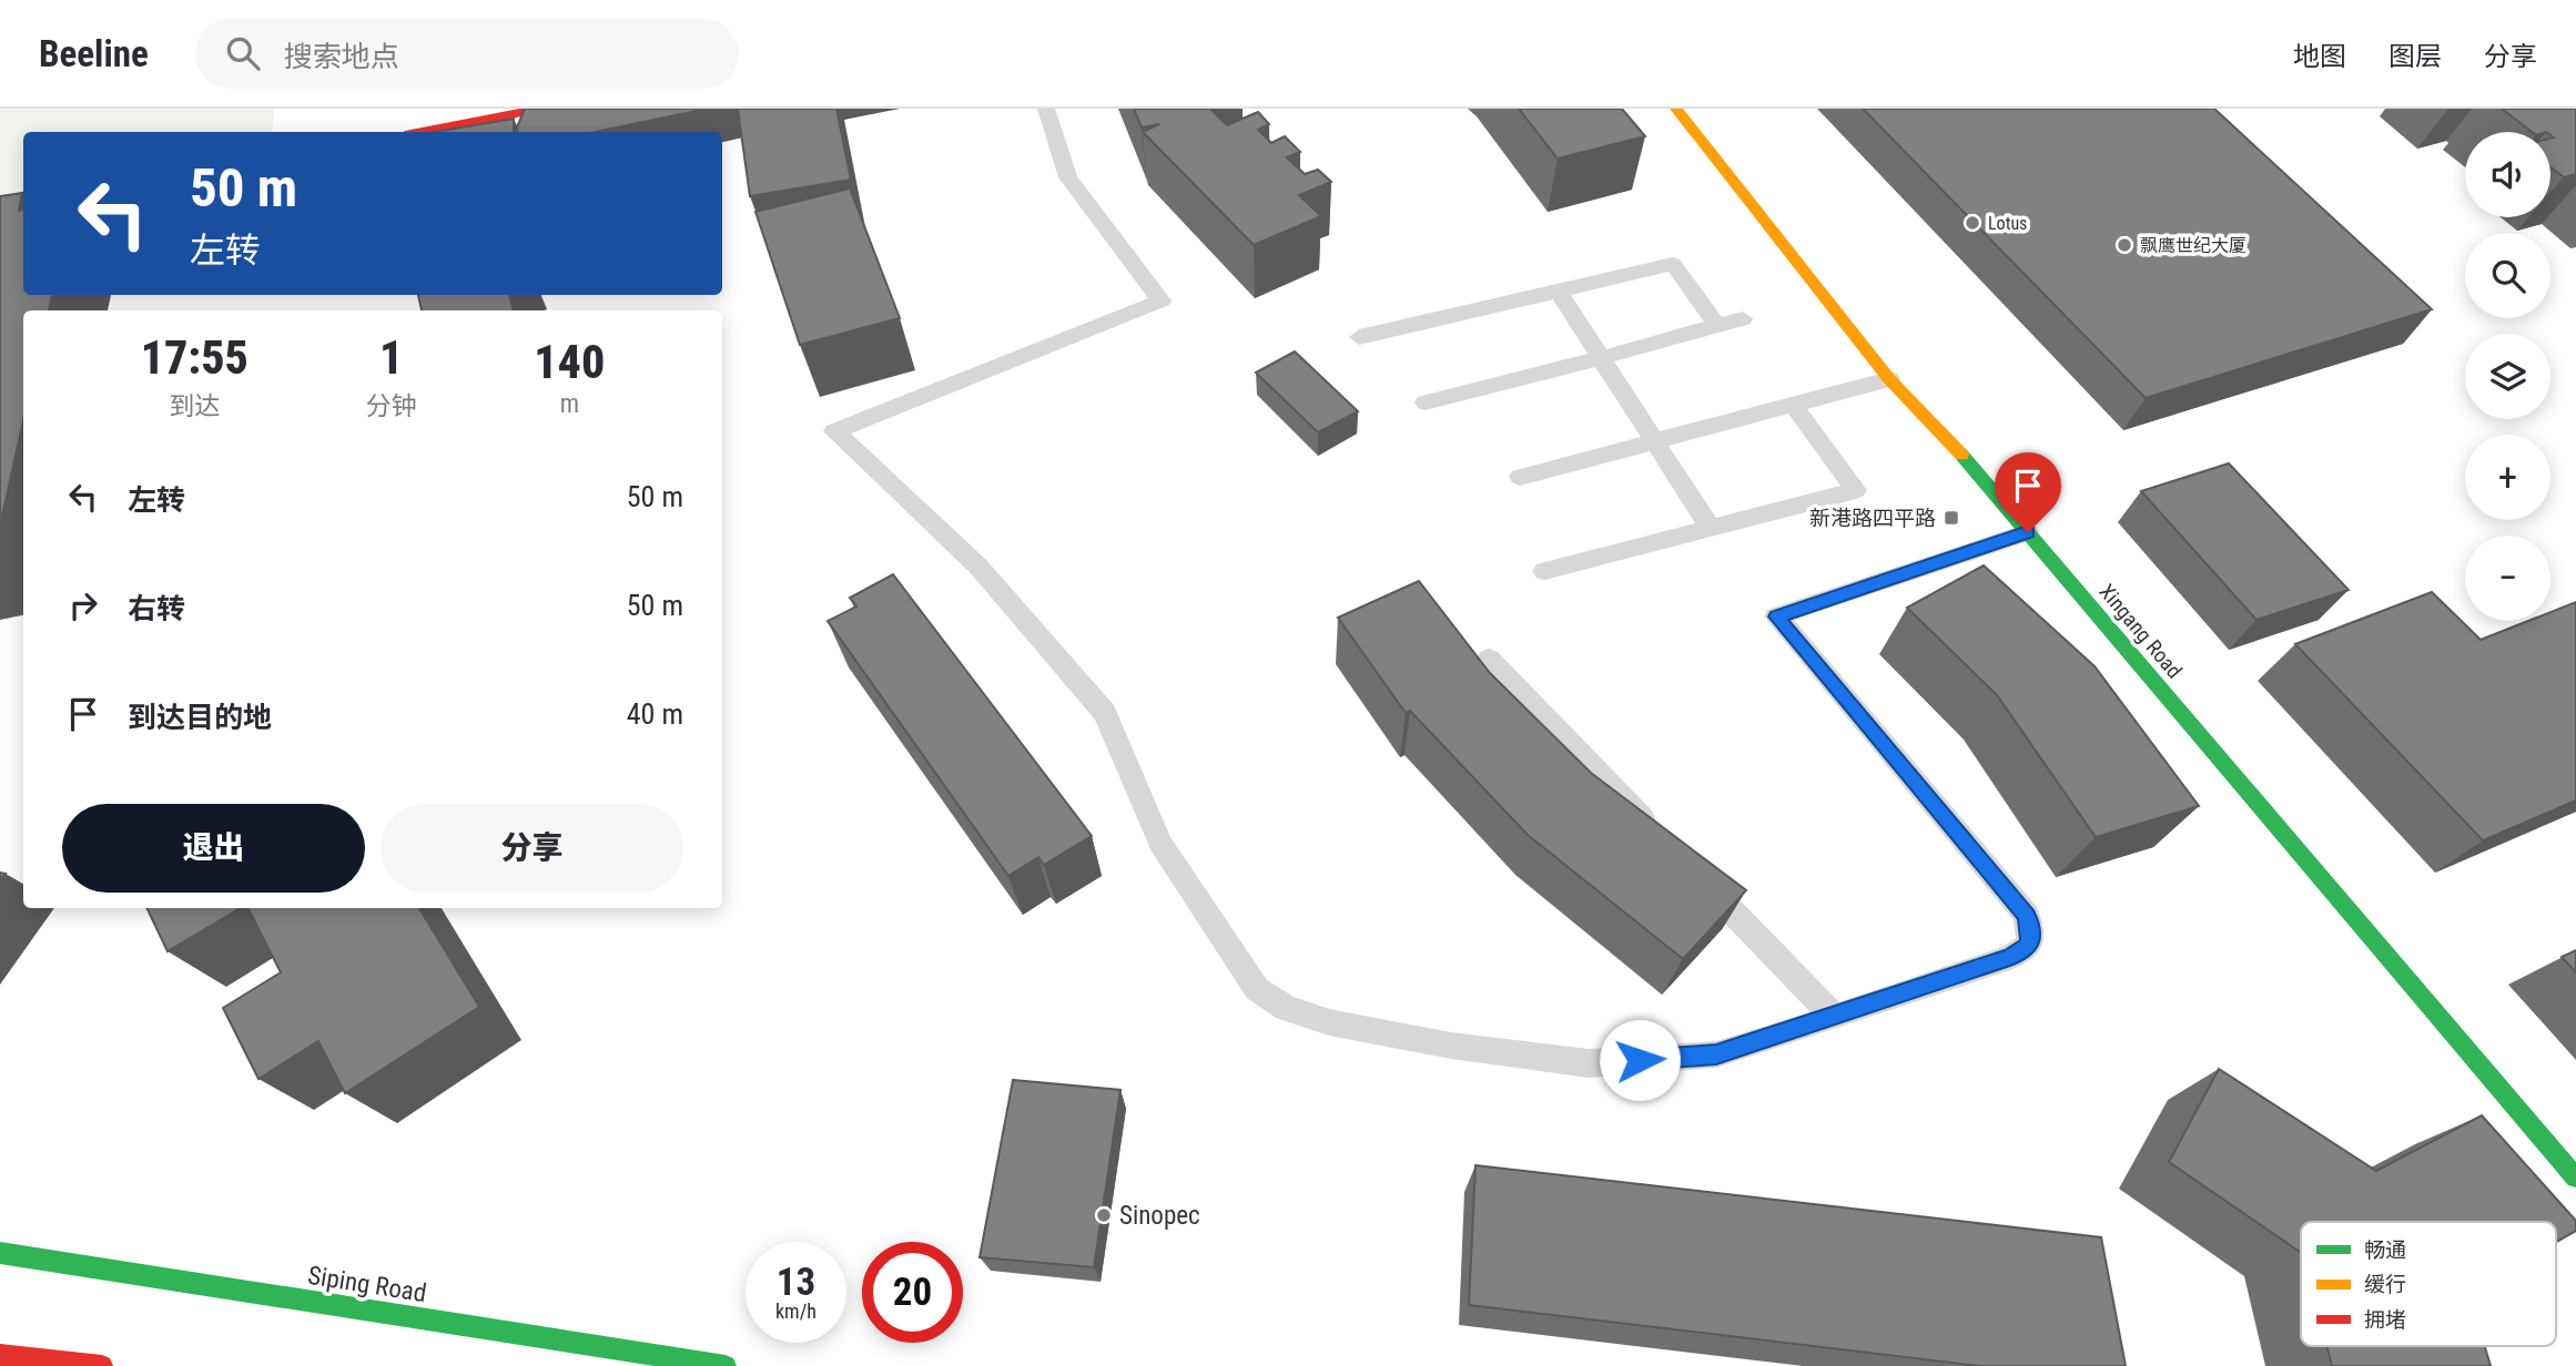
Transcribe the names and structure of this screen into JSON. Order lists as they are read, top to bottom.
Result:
{
  "streets": {
    "street": ["Xingang Road", "Siping Road"]
  },
  "places": {
    "other": ["Lotus", "飘鹰世纪大厦", "Sinopec"],
    "transit": ["新港路四平路"]
  },
  "legend": ["畅通", "缓行", "拥堵"],
  "page": {
    "header": "Beeline",
    "search": "搜索地点",
    "nav": ["地图", "图层", "分享"],
    "map_buttons": ["+", "−"],
    "turn": ["50 m", "左转"],
    "eta": [
      "17:55",
      "到达",
      "1",
      "分钟",
      "140",
      "m"
    ],
    "list": [
      {
        "name": "左转",
        "value": "50 m"
      },
      {
        "name": "右转",
        "value": "50 m"
      },
      {
        "name": "到达目的地",
        "value": "40 m"
      }
    ],
    "buttons": ["退出", "分享"],
    "speed": "13 km/h",
    "limit": "20"
  }
}
